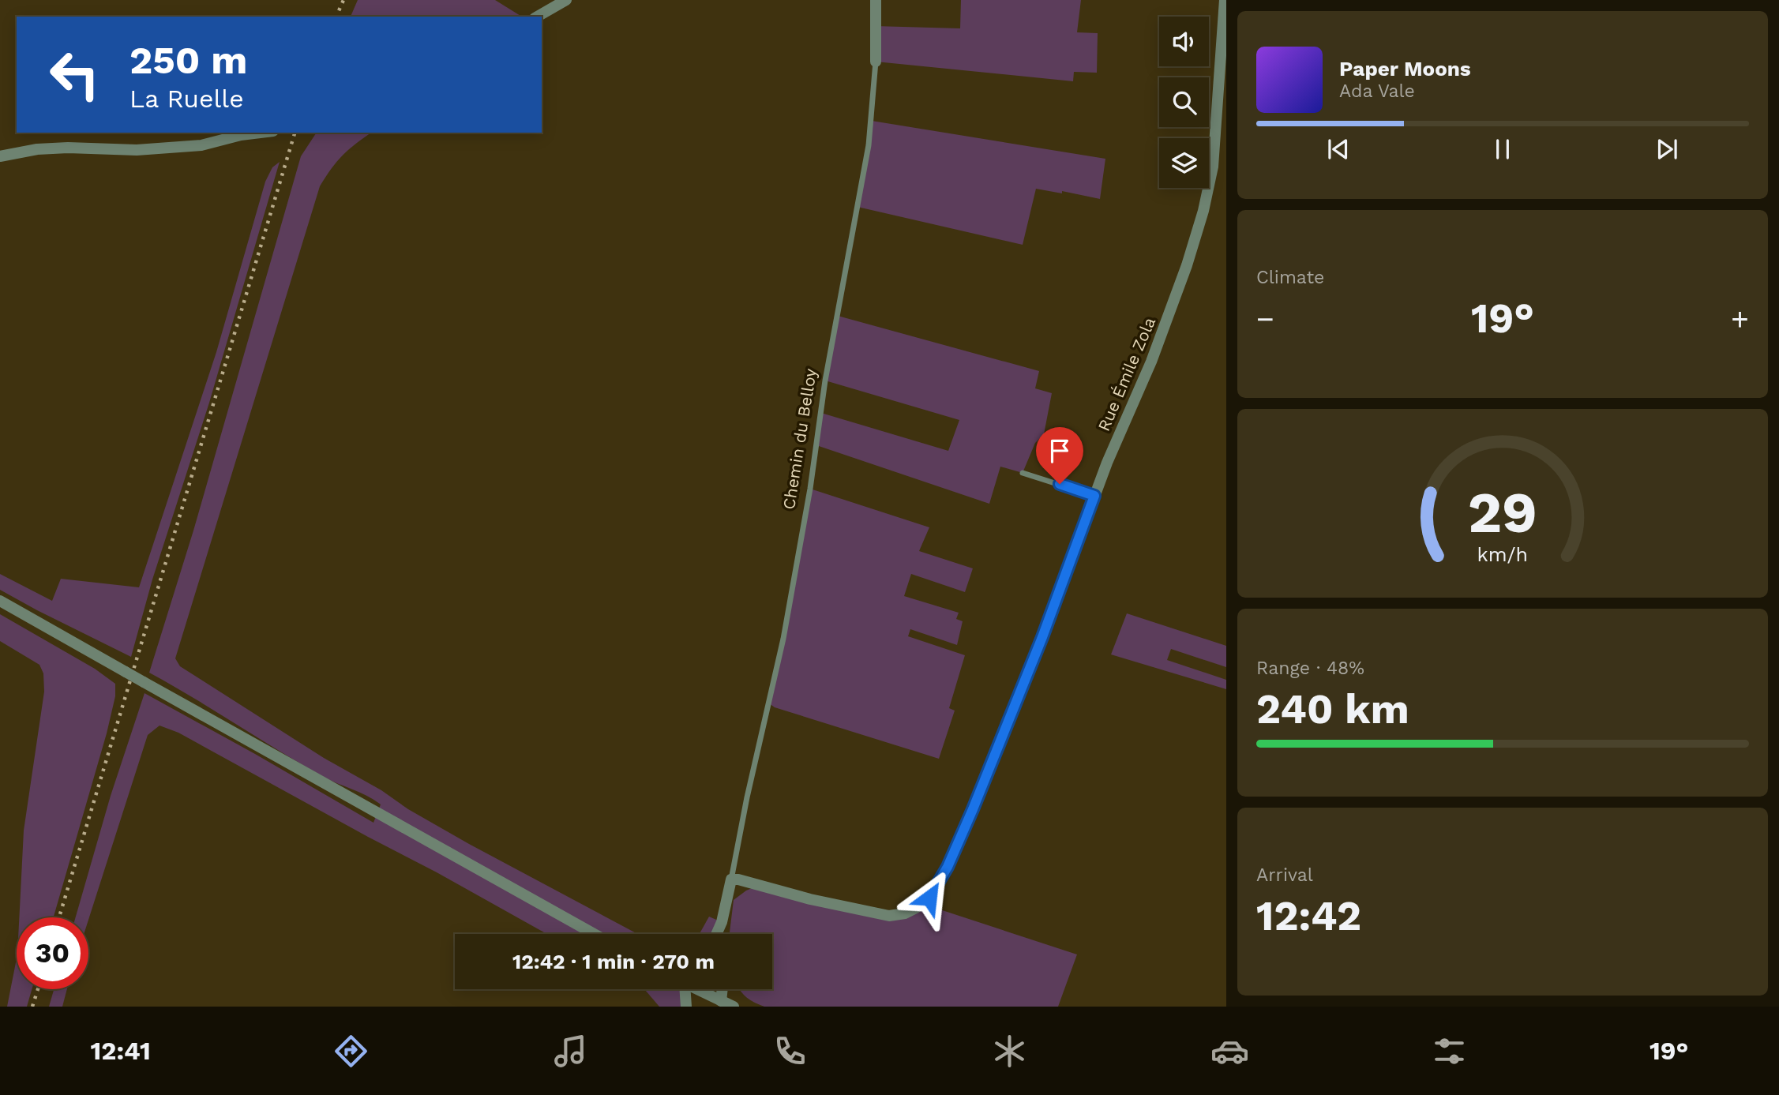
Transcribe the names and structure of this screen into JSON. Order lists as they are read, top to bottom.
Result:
{
  "streets": {
    "street": ["Rue Émile Zola", "Chemin du Belloy"]
  },
  "crossings": [
    ["Rue Émile Zola", "Chemin du Belloy"]
  ],
  "page": {
    "turn": ["250 m", "La Ruelle"],
    "song": ["Paper Moons", "Ada Vale"],
    "tile": [
      "Climate",
      ["Range · 48%", "240 km"],
      ["Arrival", "12:42"]
    ],
    "heat": ["−", "19°", "+"],
    "limit": "30",
    "trip": "12:42 · 1 min · 270 m",
    "tabs": ["12:41", "19°"],
    "gauge": ["29", "km/h"]
  }
}
